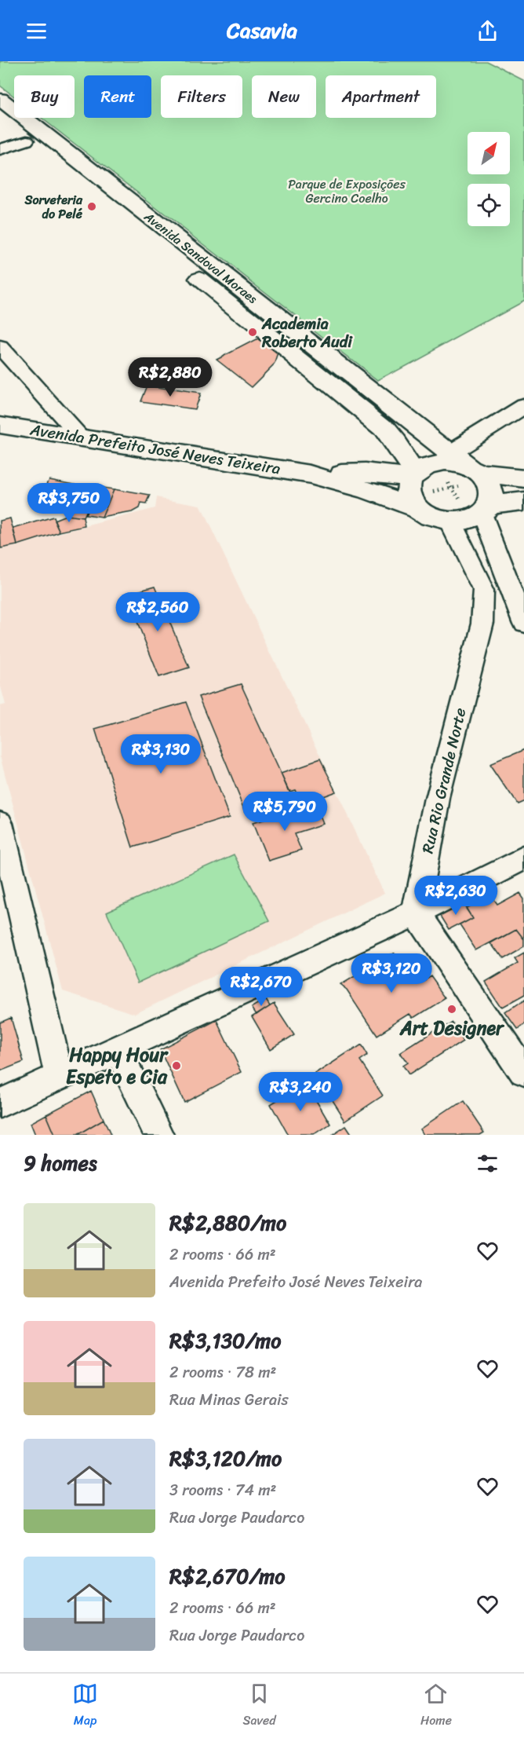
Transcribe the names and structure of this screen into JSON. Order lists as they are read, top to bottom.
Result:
{
  "streets": {
    "main road": ["Avenida Sandoval Moraes", "Avenida Prefeito José Neves Teixeira"],
    "street": ["Rua Rio Grande Norte"]
  },
  "crossings": [
    ["Avenida Sandoval Moraes", "Avenida Prefeito José Neves Teixeira"],
    ["Avenida Prefeito José Neves Teixeira", "Rua Rio Grande Norte"]
  ],
  "parks": ["Parque de Exposições Gercino Coelho"],
  "places": [
    "Sorveteria do Pelé",
    "Academia Roberto Audi",
    "Art Designer",
    "Happy Hour Espeto e Cia"
  ],
  "north": "top right",
  "page": {
    "header": "Casavia",
    "chip": [
      "Buy",
      "Rent",
      "Filters",
      "New",
      "Apartment"
    ],
    "price": [
      "R$2,880",
      "R$3,750",
      "R$2,560",
      "R$3,130",
      "R$5,790",
      "R$2,630",
      "R$3,120",
      "R$2,670",
      "R$3,240"
    ],
    "heading": "9 homes",
    "list": [
      {
        "name": "R$2,880/mo",
        "note": "2 rooms · 66 m² · Avenida Prefeito José Neves Teixeira"
      },
      {
        "name": "R$3,130/mo",
        "note": "2 rooms · 78 m² · Rua Minas Gerais"
      },
      {
        "name": "R$3,120/mo",
        "note": "3 rooms · 74 m² · Rua Jorge Paudarco"
      },
      {
        "name": "R$2,670/mo",
        "note": "2 rooms · 66 m² · Rua Jorge Paudarco"
      }
    ],
    "tabs": ["Map", "Saved", "Home"]
  }
}
